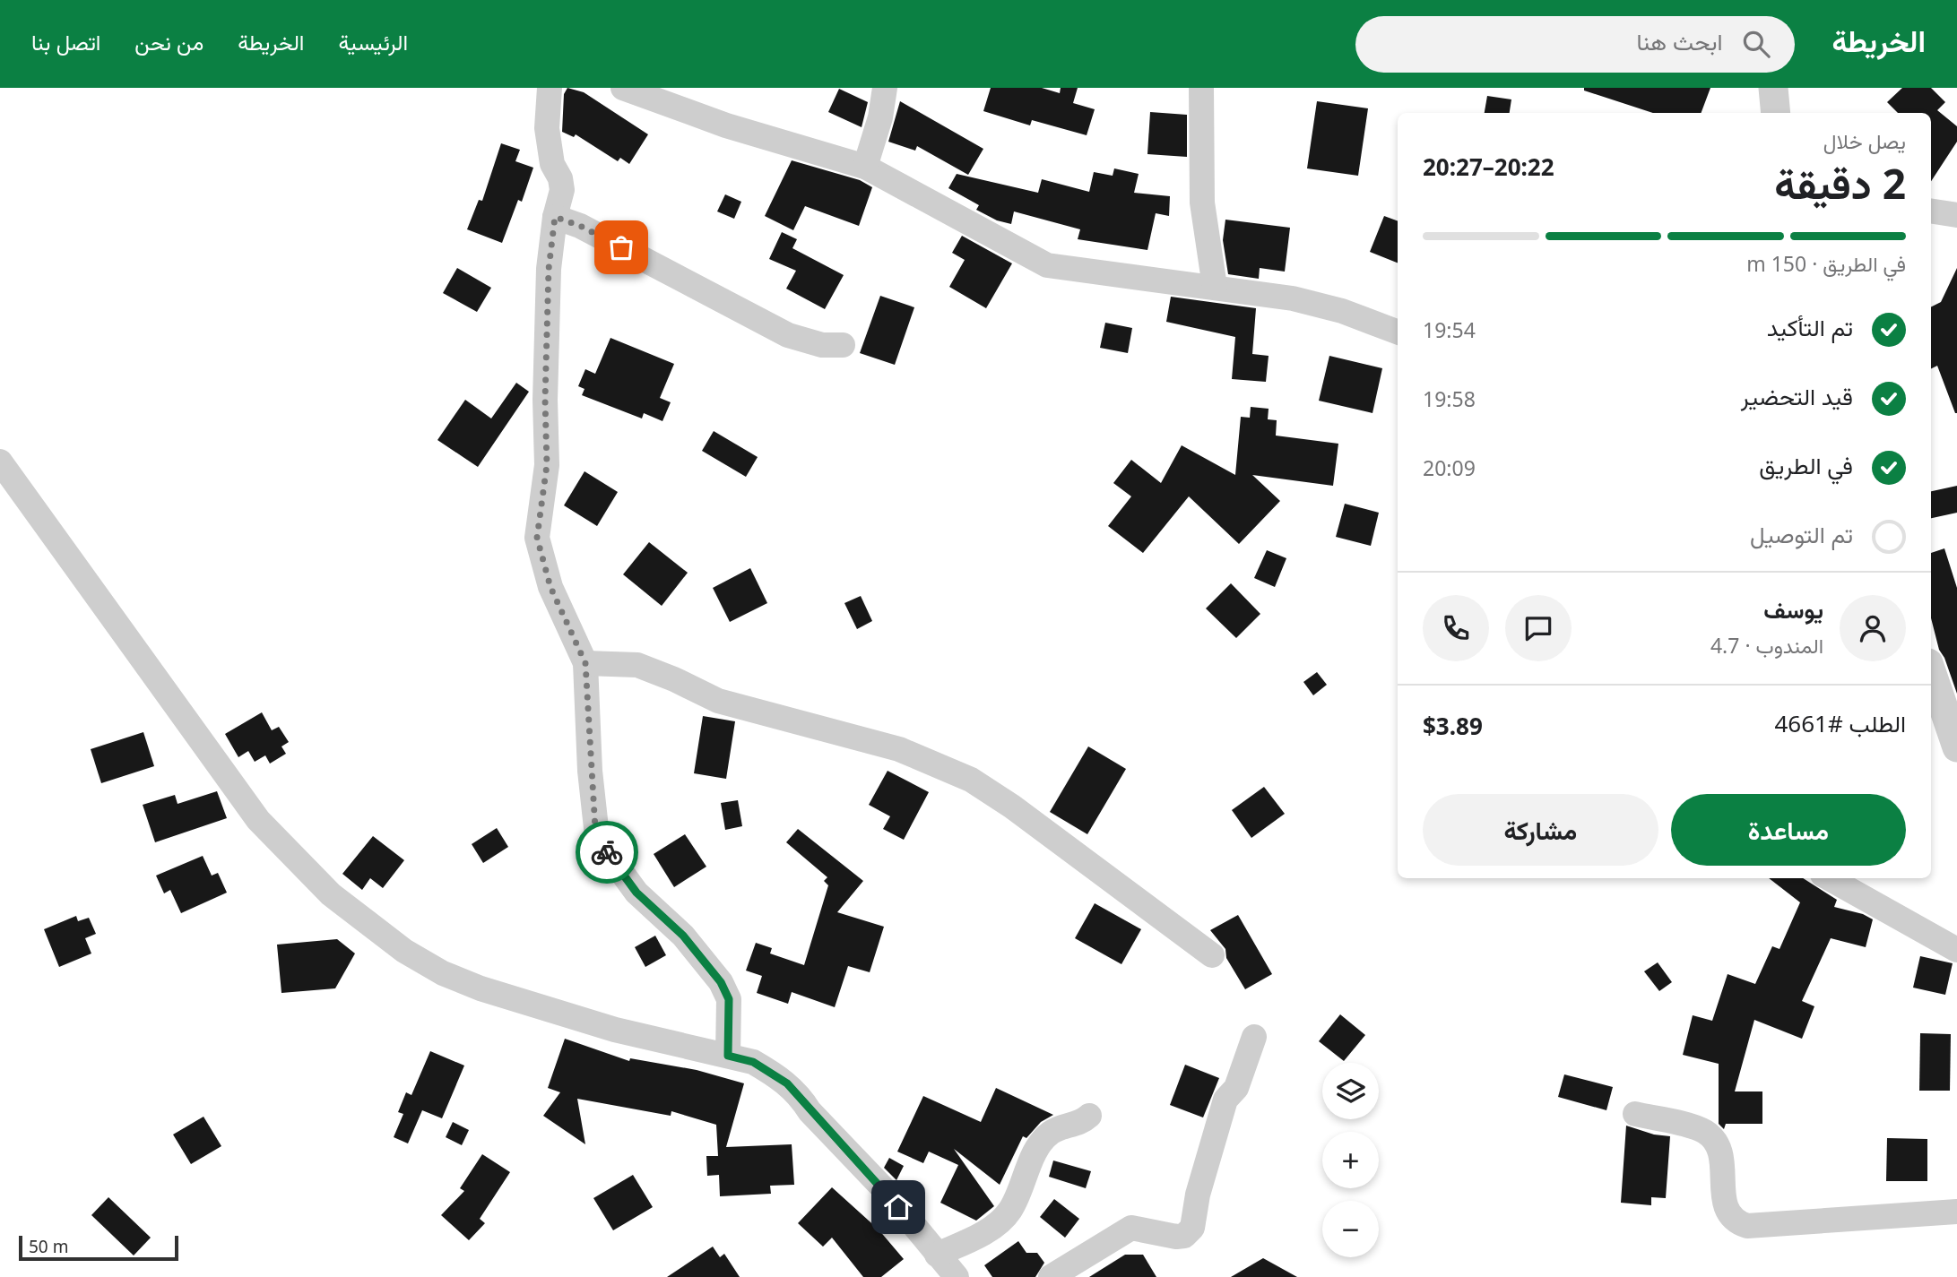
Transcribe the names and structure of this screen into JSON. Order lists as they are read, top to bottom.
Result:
{
  "scale_bar": "50 m",
  "page": {
    "header": "الخريطة",
    "search": "ابحث هنا",
    "nav": [
      "الرئيسية",
      "الخريطة",
      "من نحن",
      "اتصل بنا"
    ],
    "heading": ["2 دقيقة", "يصل خلال", "20:22–20:27"],
    "panel": [
      "يوسف",
      "المندوب · 4.7",
      "الطلب #4661",
      "$3.89"
    ],
    "bar": "في الطريق · 150 m",
    "list": [
      ["تم التأكيد", "19:54"],
      ["قيد التحضير", "19:58"],
      ["في الطريق", "20:09"],
      "تم التوصيل"
    ],
    "buttons": ["مساعدة", "مشاركة"],
    "map_buttons": ["+", "−"],
    "scale": "50 m"
  }
}
